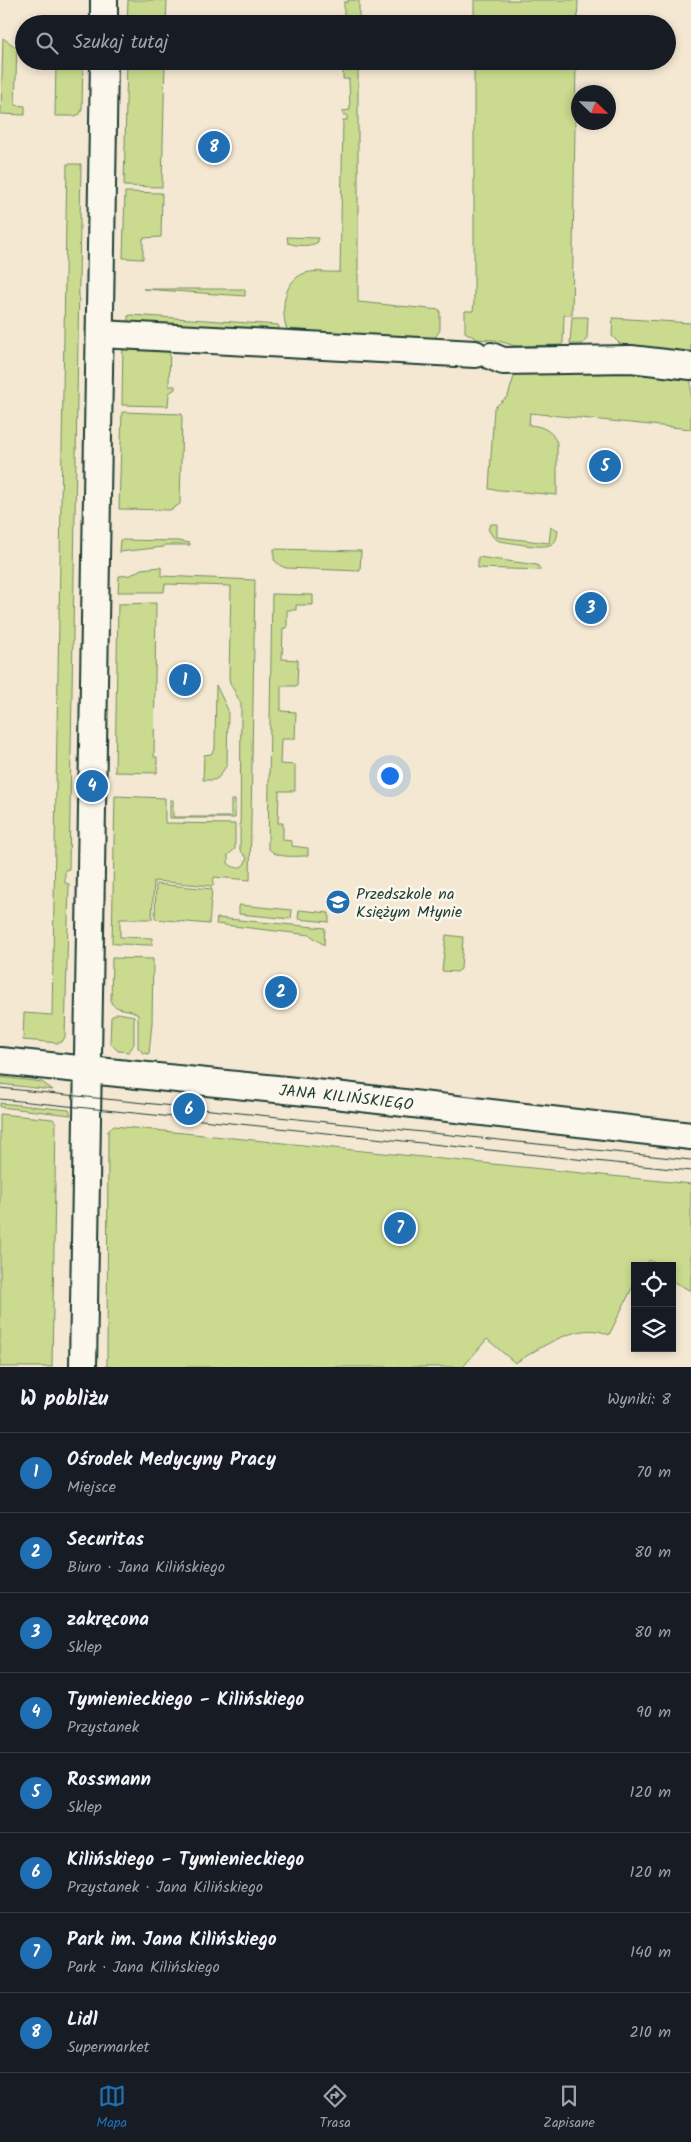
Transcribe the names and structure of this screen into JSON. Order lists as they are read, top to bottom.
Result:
{
  "streets": {
    "street": ["JANA KILIŃSKIEGO"]
  },
  "places": {
    "school or university": ["Przedszkole na Księżym Młynie"]
  },
  "north": "bottom right",
  "page": {
    "search": "Szukaj tutaj",
    "pins": [
      "8",
      "5",
      "3",
      "1",
      "4",
      "2",
      "6",
      "7"
    ],
    "heading": ["W pobliżu", "Wyniki: 8"],
    "list": [
      {
        "mark": "1",
        "name": "Ośrodek Medycyny Pracy",
        "note": "Miejsce",
        "value": "70 m"
      },
      {
        "mark": "2",
        "name": "Securitas",
        "note": "Biuro · Jana Kilińskiego",
        "value": "80 m"
      },
      {
        "mark": "3",
        "name": "zakręcona",
        "note": "Sklep",
        "value": "80 m"
      },
      {
        "mark": "4",
        "name": "Tymienieckiego - Kilińskiego",
        "note": "Przystanek",
        "value": "90 m"
      },
      {
        "mark": "5",
        "name": "Rossmann",
        "note": "Sklep",
        "value": "120 m"
      },
      {
        "mark": "6",
        "name": "Kilińskiego - Tymienieckiego",
        "note": "Przystanek · Jana Kilińskiego",
        "value": "120 m"
      },
      {
        "mark": "7",
        "name": "Park im. Jana Kilińskiego",
        "note": "Park · Jana Kilińskiego",
        "value": "140 m"
      },
      {
        "mark": "8",
        "name": "Lidl",
        "note": "Supermarket",
        "value": "210 m"
      }
    ],
    "nav": ["Mapa", "Trasa", "Zapisane"]
  }
}
